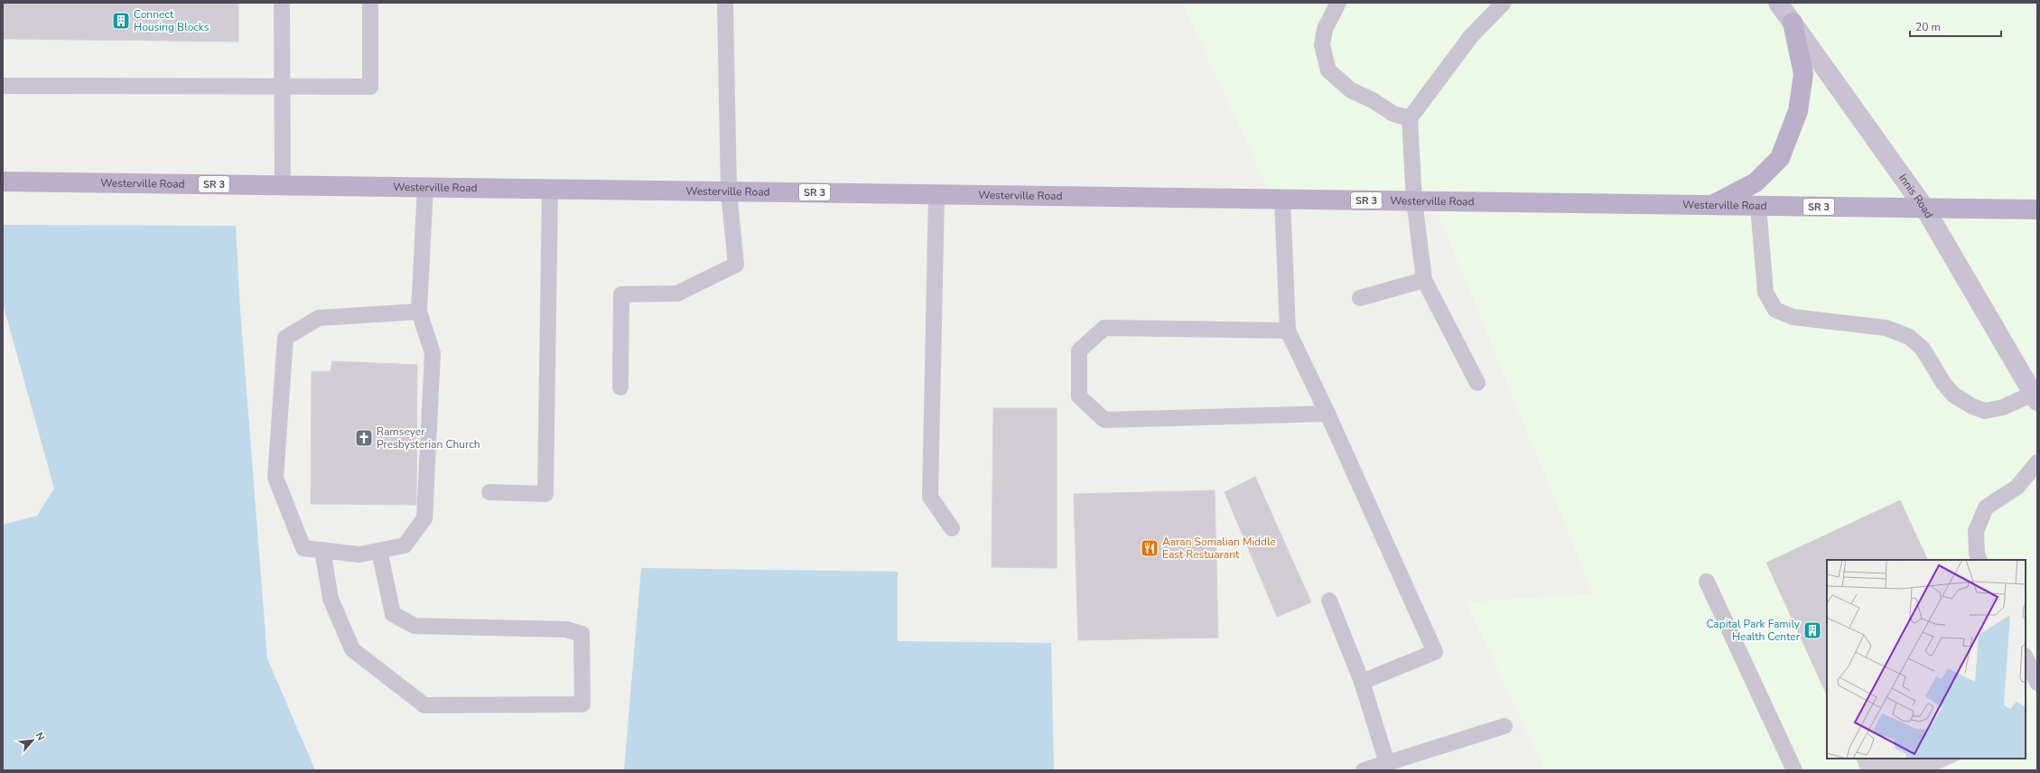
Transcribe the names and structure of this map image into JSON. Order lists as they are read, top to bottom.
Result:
{
  "streets": {
    "main road": ["Westerville Road", "SR 3", "Innis Road"]
  },
  "crossings": [
    ["Westerville Road", "Innis Road"]
  ],
  "places": {
    "building": ["Connect Housing Blocks", "Capital Park Family Health Center"],
    "church": ["Ramseyer Presbysterian Church"],
    "restaurant": ["Aaran Somalian Middle East Restuarant"]
  },
  "scale_bar": "20 m",
  "north": "top right"
}
